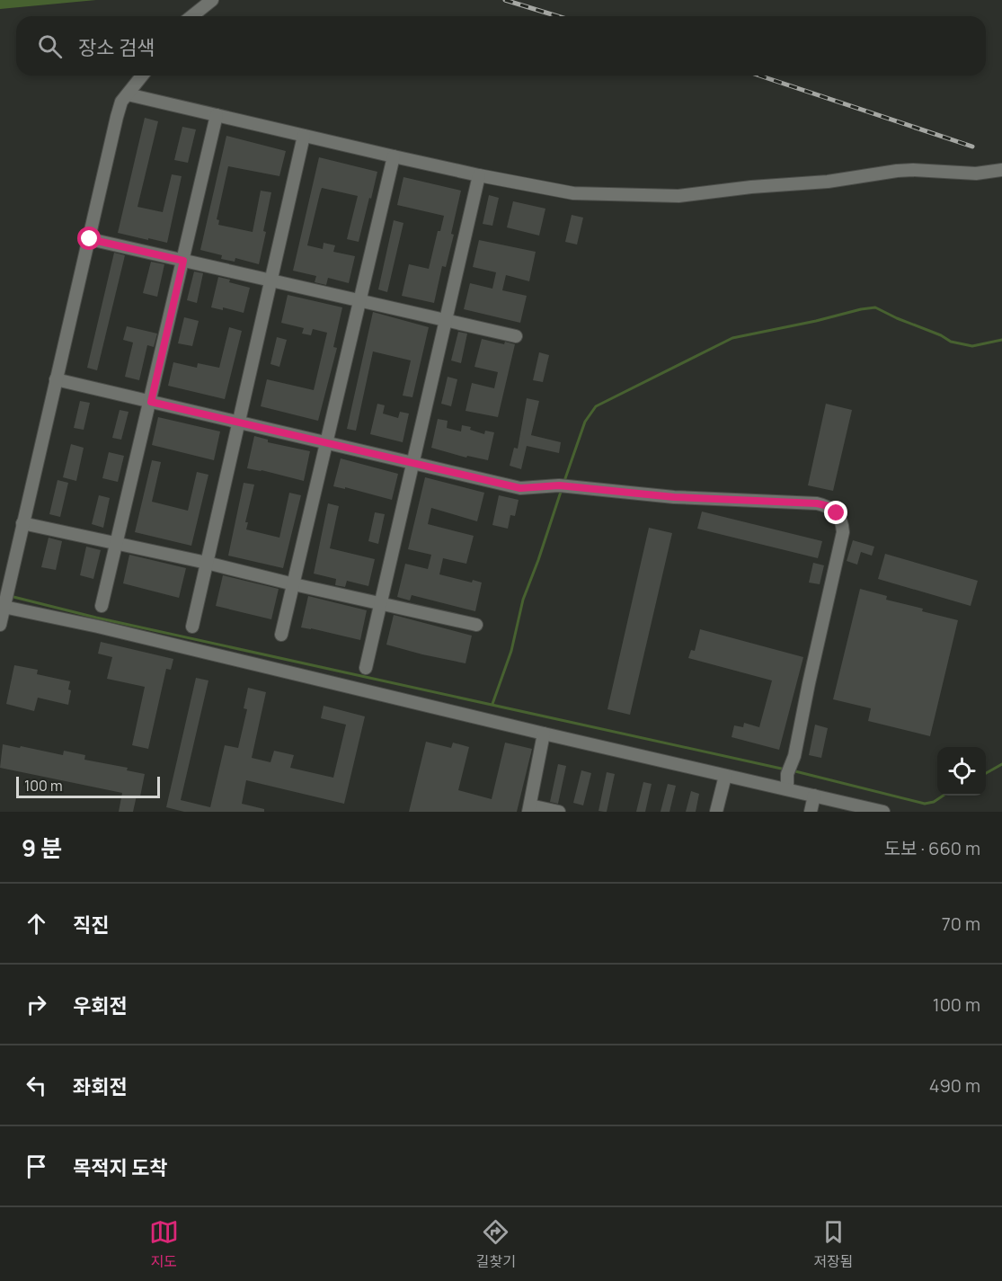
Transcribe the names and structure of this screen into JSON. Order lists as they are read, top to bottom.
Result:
{
  "scale_bar": "100 m",
  "page": {
    "search": "장소 검색",
    "scale": "100 m",
    "heading": ["9 분", "도보 · 660 m"],
    "list": [
      ["직진", "70 m"],
      ["우회전", "100 m"],
      ["좌회전", "490 m"],
      "목적지 도착"
    ],
    "nav": ["지도", "길찾기", "저장됨"]
  }
}
